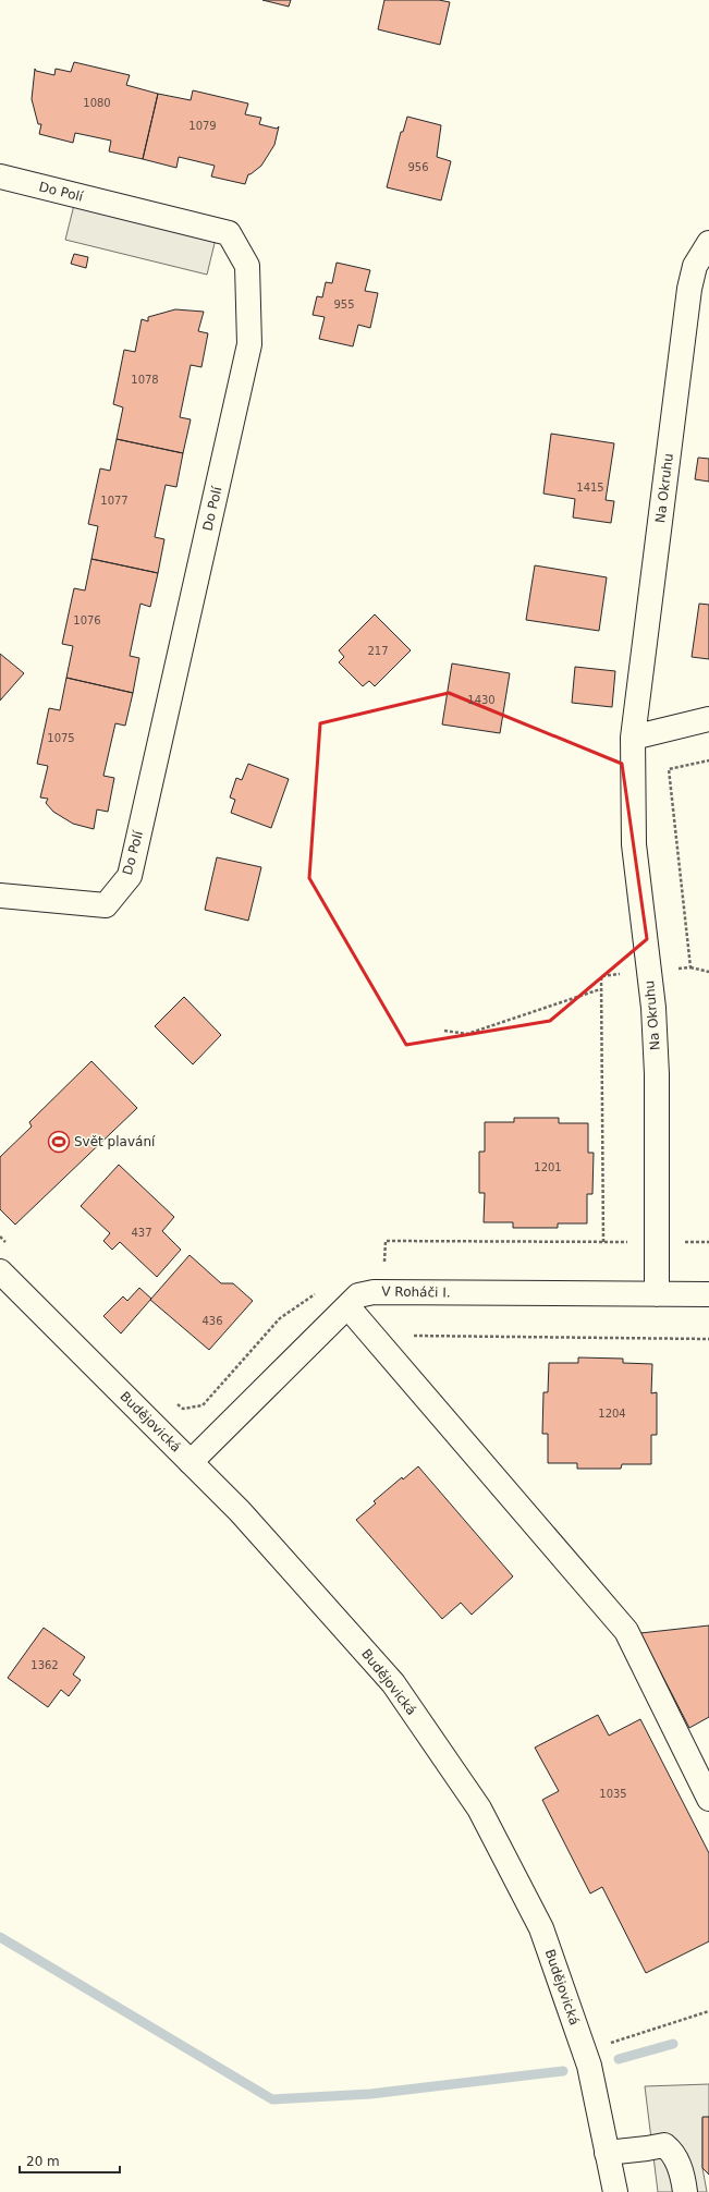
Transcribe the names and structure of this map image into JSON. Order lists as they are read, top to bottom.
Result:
{
  "streets": {
    "street": [
      "Do Polí",
      "Na Okruhu",
      "V Roháči I.",
      "Budějovická"
    ]
  },
  "crossings": [
    ["Na Okruhu", "V Roháči I."],
    ["V Roháči I.", "Budějovická"]
  ],
  "places": {
    "sports": ["Svět plavání"]
  },
  "house_numbers": [
    "1080",
    "1079",
    "956",
    "955",
    "1078",
    "1415",
    "1077",
    "1076",
    "217",
    "1430",
    "1075",
    "1201",
    "437",
    "436",
    "1204",
    "1362",
    "1035"
  ],
  "scale_bar": "20 m"
}
